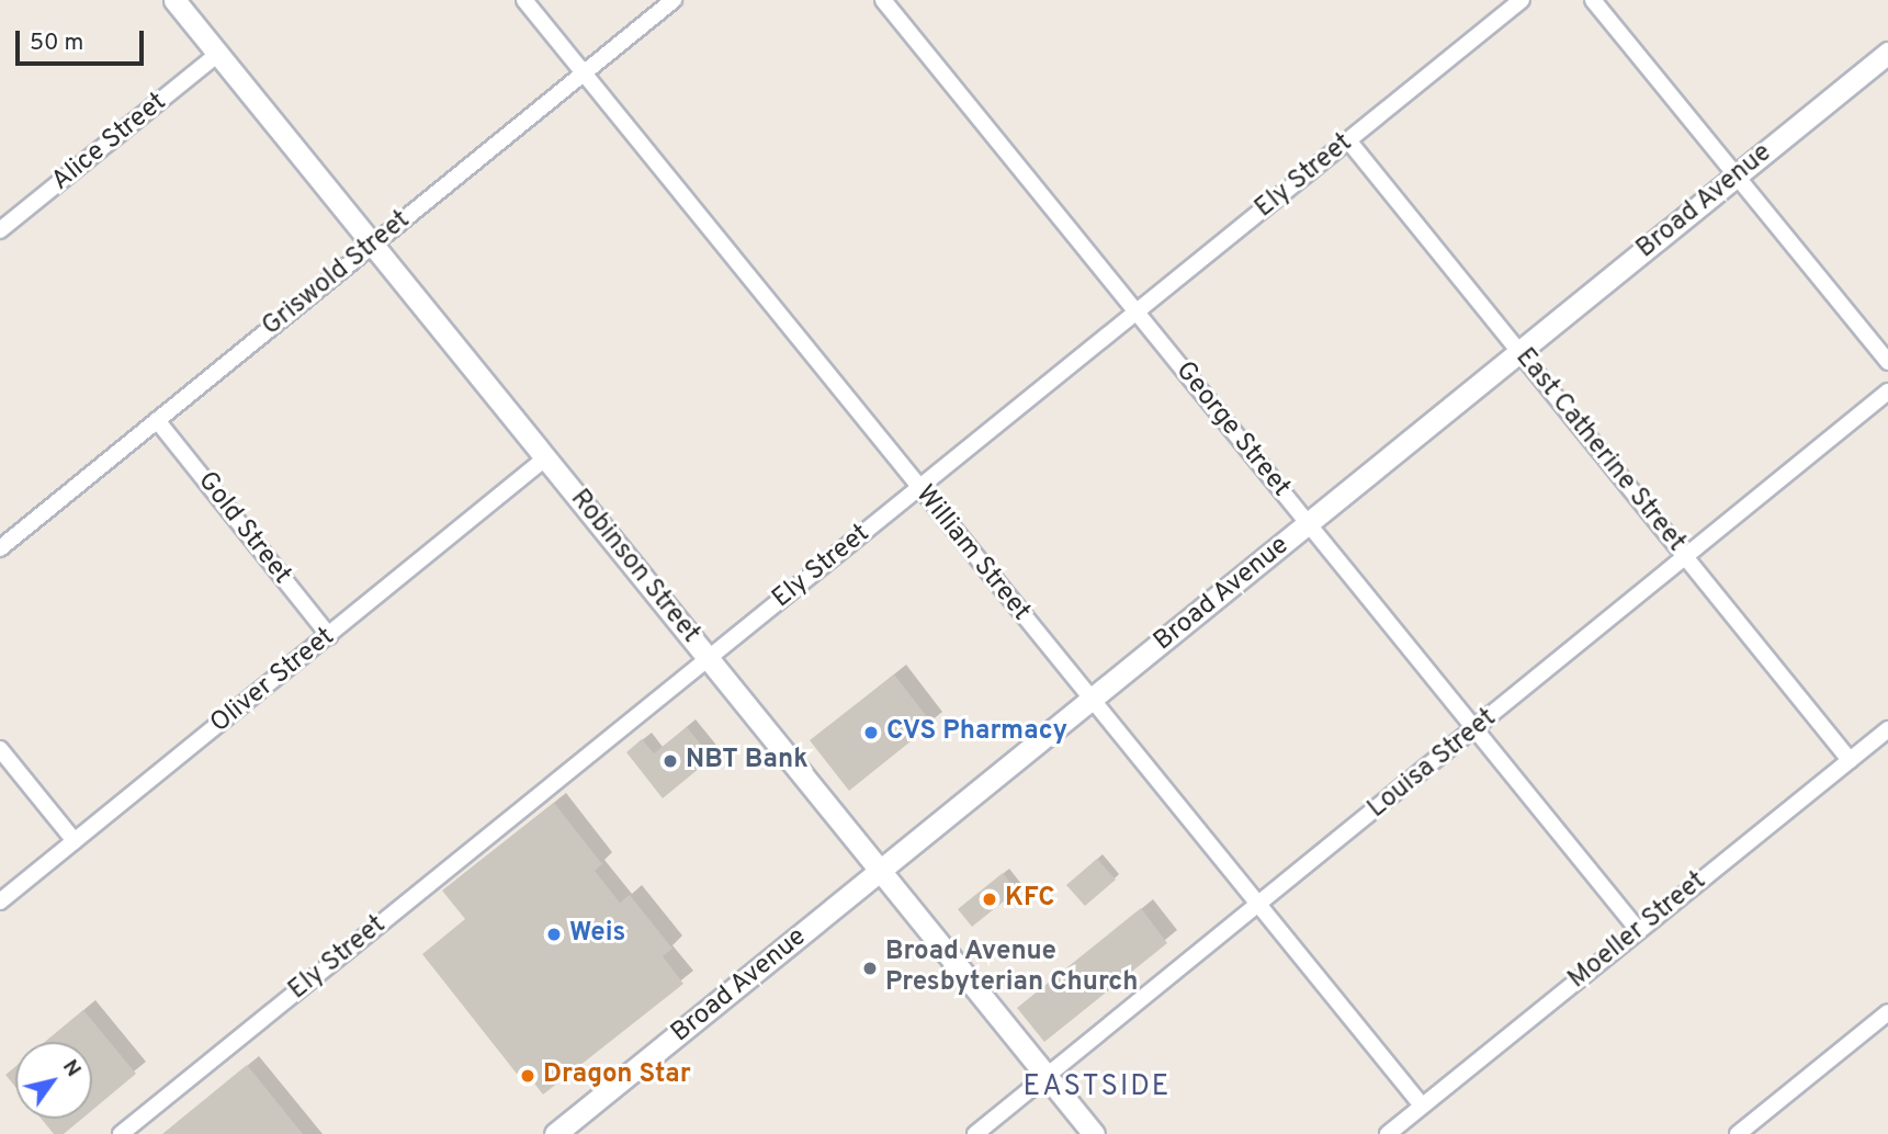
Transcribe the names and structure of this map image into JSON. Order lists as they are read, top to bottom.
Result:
{
  "streets": {
    "main road": ["Broad Avenue", "Robinson Street"],
    "street": [
      "Alice Street",
      "Ely Street",
      "Griswold Street",
      "George Street",
      "East Catherine Street",
      "Gold Street",
      "William Street",
      "Oliver Street",
      "Louisa Street",
      "Moeller Street"
    ]
  },
  "crossings": [
    ["Alice Street", "Robinson Street"],
    ["Ely Street", "George Street"],
    ["Ely Street", "East Catherine Street"],
    ["Ely Street", "William Street"],
    ["Ely Street", "Robinson Street"],
    ["Broad Avenue", "George Street"],
    ["Broad Avenue", "East Catherine Street"],
    ["Broad Avenue", "William Street"],
    ["Broad Avenue", "Robinson Street"],
    ["Griswold Street", "Gold Street"],
    ["Griswold Street", "William Street"],
    ["Griswold Street", "Robinson Street"],
    ["George Street", "Louisa Street"],
    ["George Street", "Moeller Street"],
    ["East Catherine Street", "Louisa Street"],
    ["East Catherine Street", "Moeller Street"],
    ["Gold Street", "Oliver Street"],
    ["William Street", "Louisa Street"],
    ["William Street", "Moeller Street"],
    ["Robinson Street", "Oliver Street"],
    ["Robinson Street", "Louisa Street"]
  ],
  "districts": ["EASTSIDE"],
  "places": [
    "CVS Pharmacy",
    "NBT Bank",
    "KFC",
    "Weis",
    "Broad Avenue Presbyterian Church",
    "Dragon Star"
  ],
  "scale_bar": "50 m",
  "north": "top right"
}
